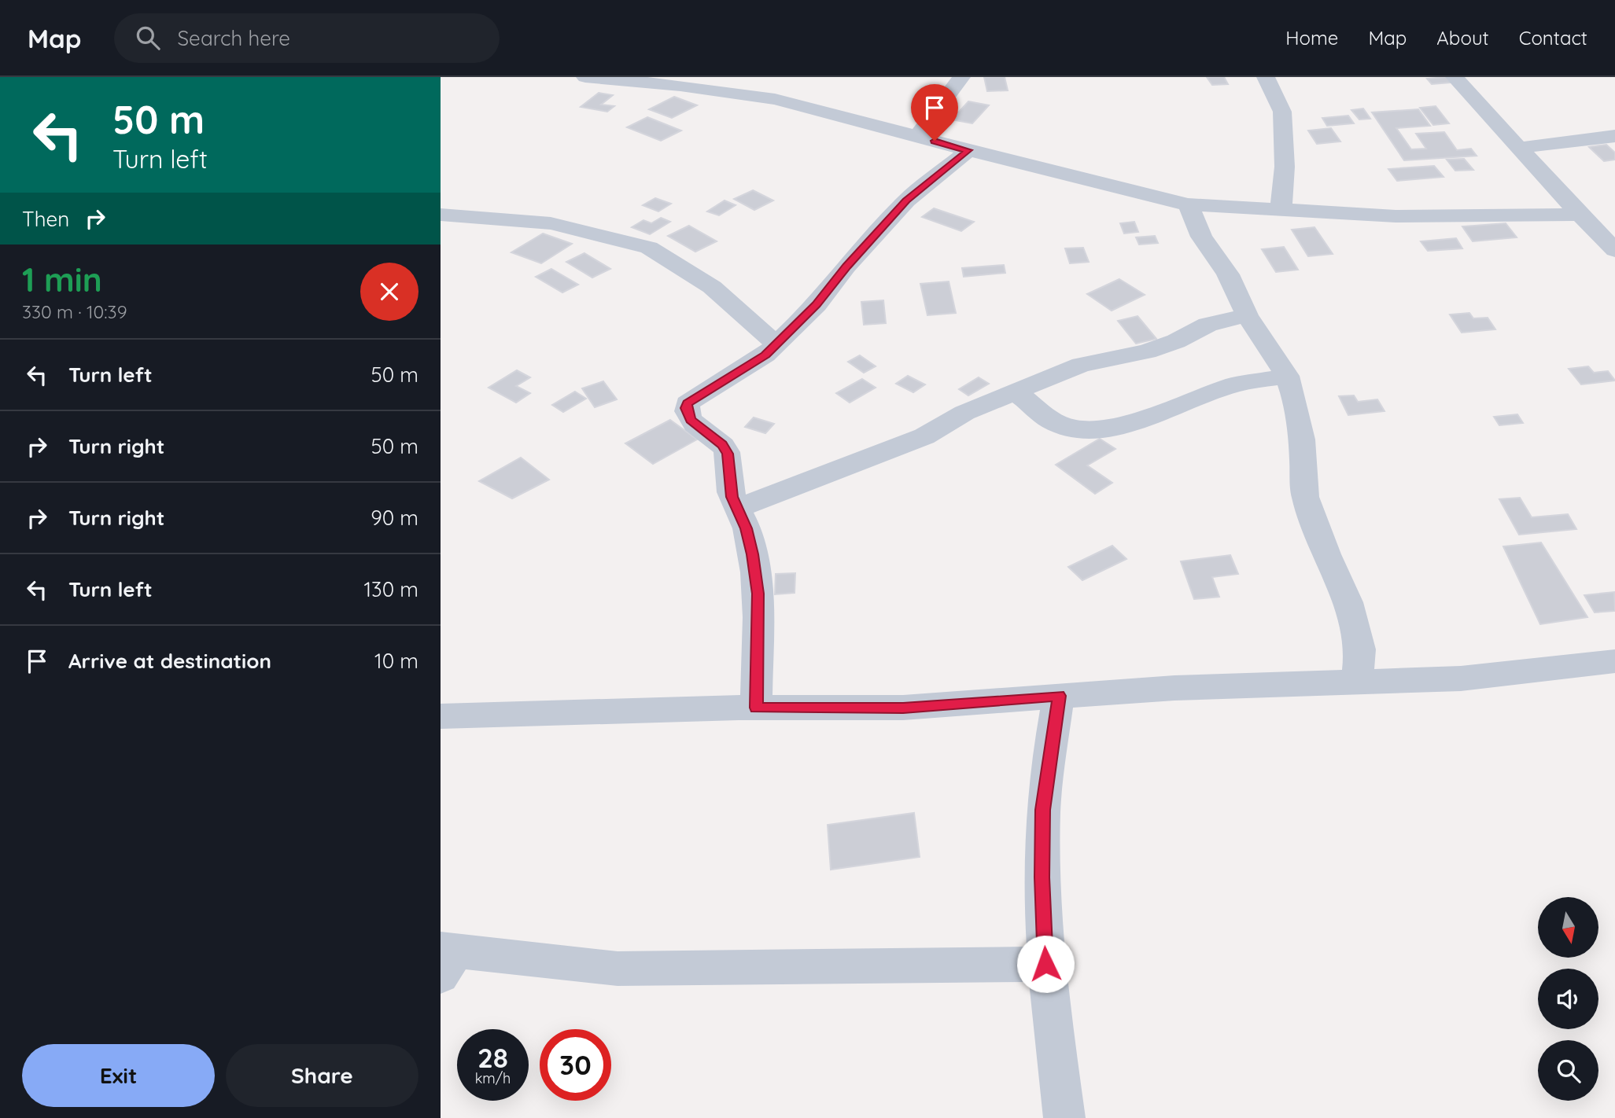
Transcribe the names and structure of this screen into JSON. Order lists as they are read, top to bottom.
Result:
{
  "north": "bottom",
  "page": {
    "header": "Map",
    "search": "Search here",
    "nav": [
      "Home",
      "Map",
      "About",
      "Contact"
    ],
    "turn": ["50 m", "Turn left"],
    "then": "Then",
    "heading": ["1 min", "330 m · 10:39"],
    "list": [
      {
        "name": "Turn left",
        "value": "50 m"
      },
      {
        "name": "Turn right",
        "value": "50 m"
      },
      {
        "name": "Turn right",
        "value": "90 m"
      },
      {
        "name": "Turn left",
        "value": "130 m"
      },
      {
        "name": "Arrive at destination",
        "value": "10 m"
      }
    ],
    "speed": "28 km/h",
    "limit": "30",
    "buttons": ["Exit", "Share"]
  }
}
